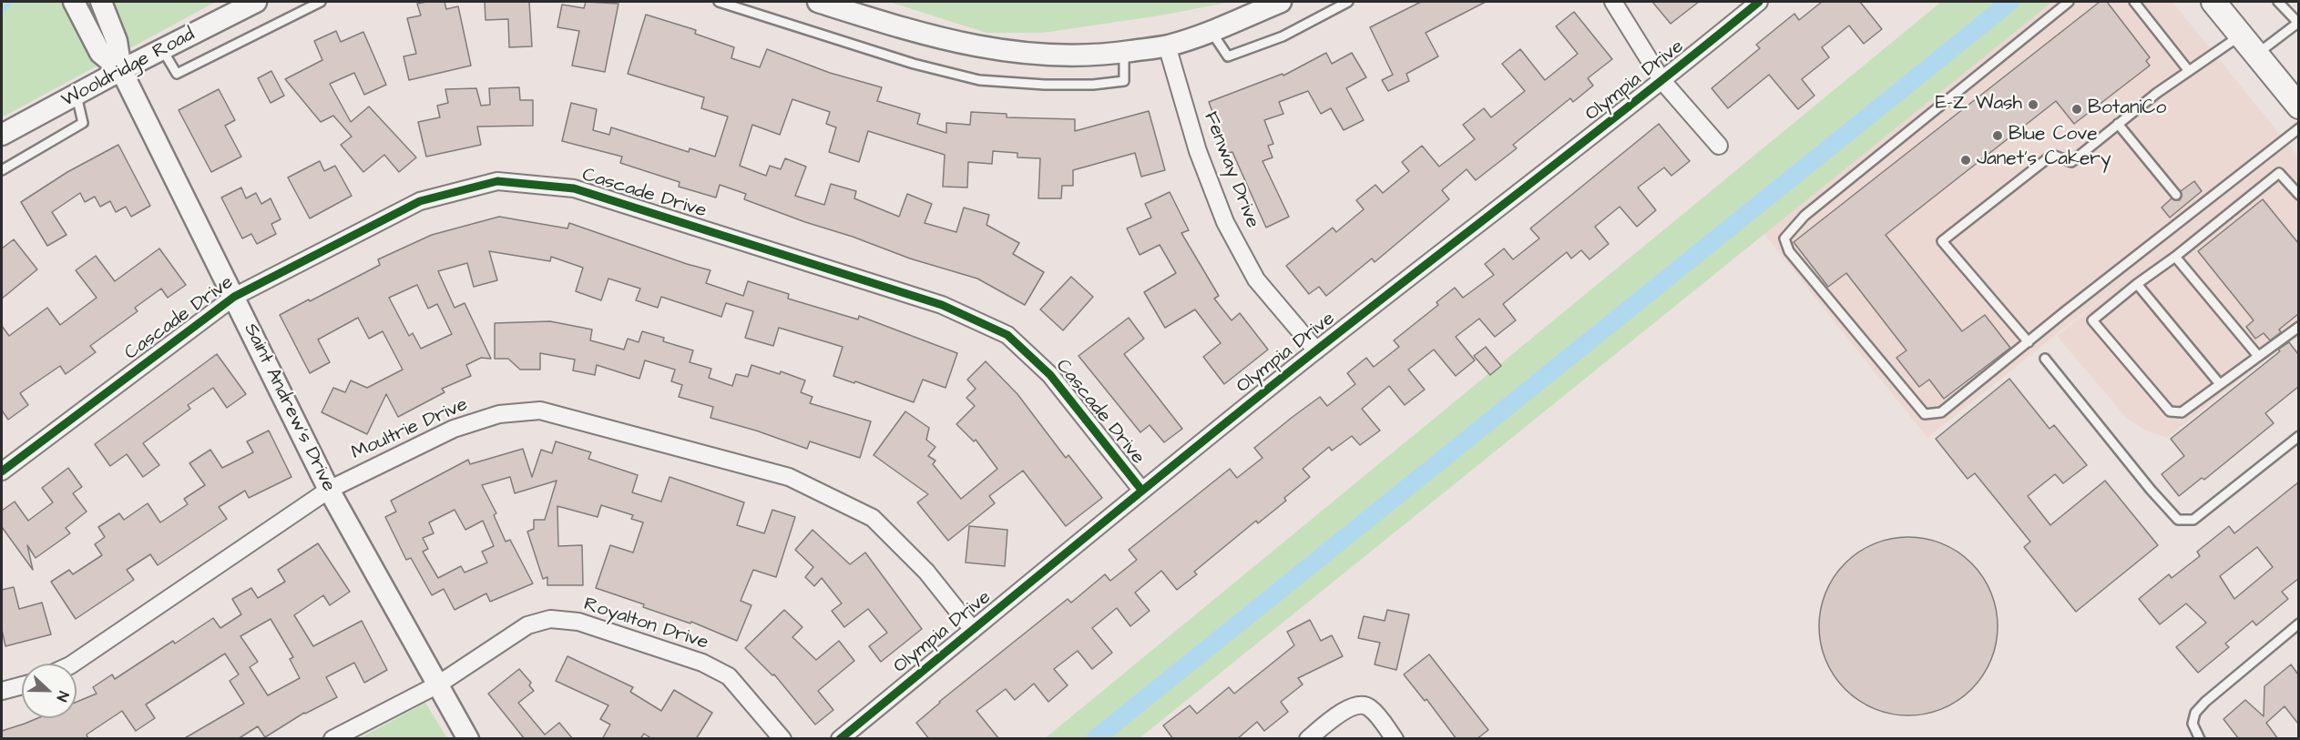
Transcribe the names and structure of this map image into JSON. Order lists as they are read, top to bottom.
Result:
{
  "streets": {
    "street": [
      "Wooldridge Road",
      "Olympia Drive",
      "Fenway Drive",
      "Cascade Drive",
      "Saint Andrew's Drive",
      "Moultrie Drive",
      "Royalton Drive"
    ]
  },
  "crossings": [
    ["Wooldridge Road", "Saint Andrew's Drive"],
    ["Olympia Drive", "Fenway Drive"],
    ["Olympia Drive", "Cascade Drive"],
    ["Olympia Drive", "Moultrie Drive"],
    ["Cascade Drive", "Saint Andrew's Drive"],
    ["Saint Andrew's Drive", "Moultrie Drive"],
    ["Saint Andrew's Drive", "Royalton Drive"]
  ],
  "places": [
    "E-Z Wash",
    "BotaniCo",
    "Blue Cove",
    "Janet's Cakery"
  ],
  "north": "right"
}
